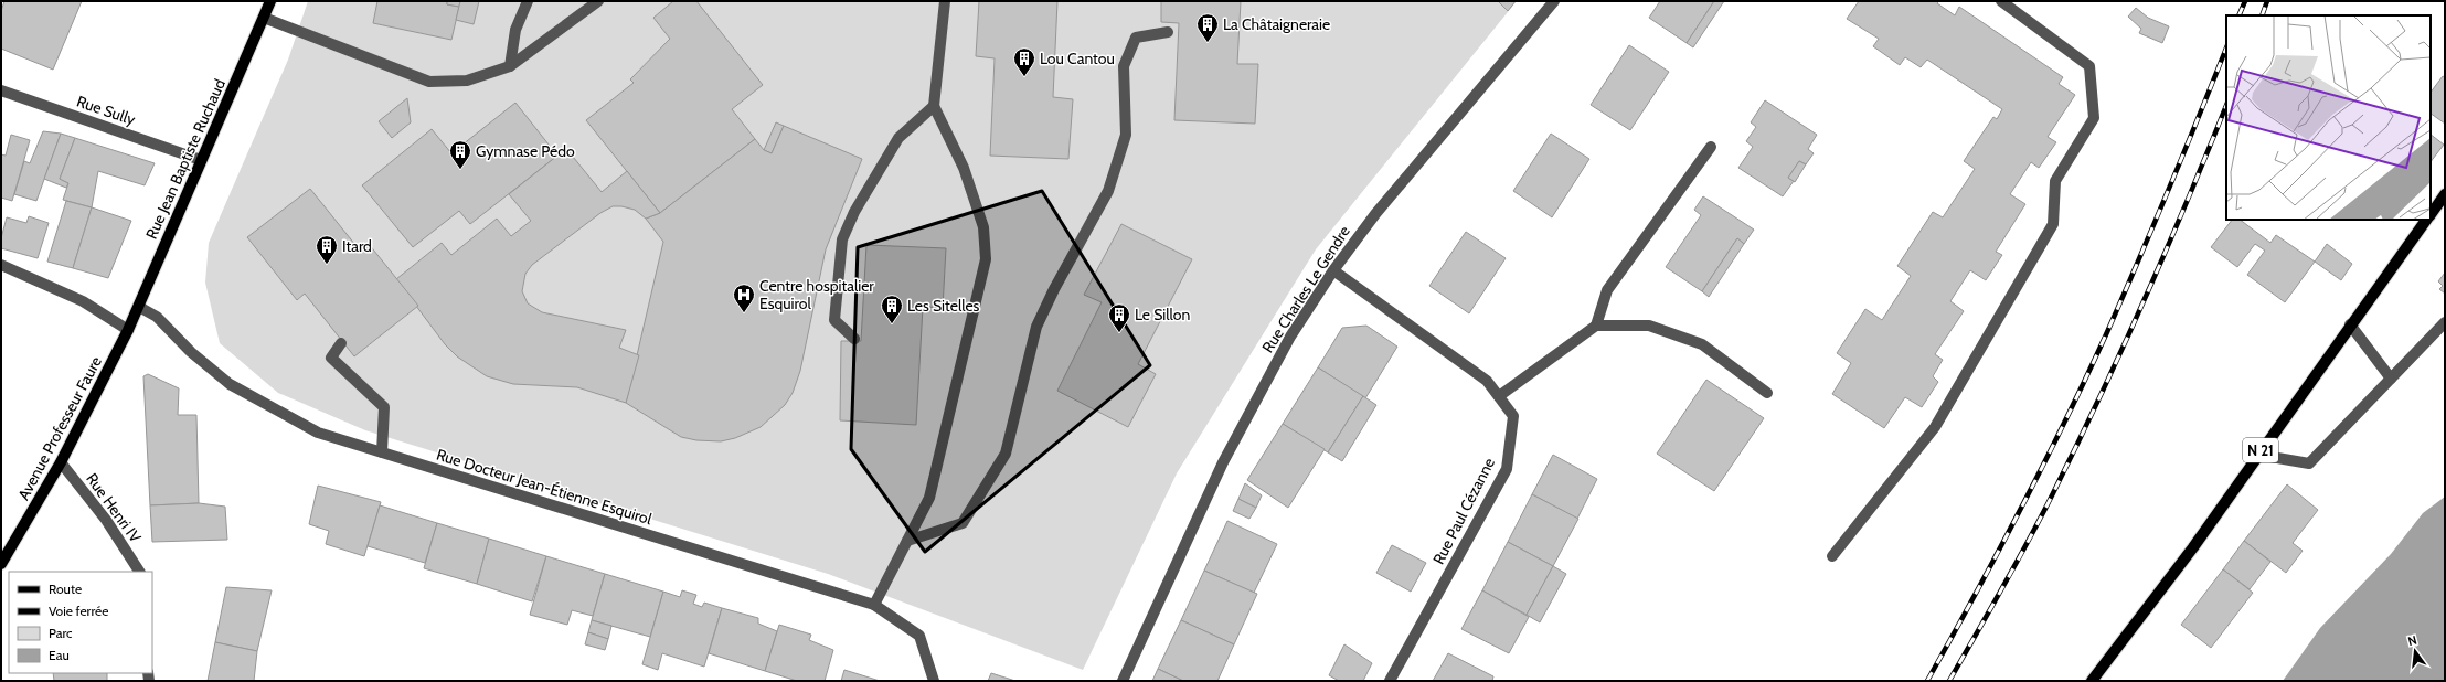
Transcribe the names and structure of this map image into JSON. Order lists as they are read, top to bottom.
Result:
{
  "streets": {
    "main road": ["Rue Jean Baptiste Ruchaud", "Avenue Professeur Faure", "N 21"],
    "street": [
      "Rue Sully",
      "Rue Charles Le Gendre",
      "Rue Docteur Jean-Étienne Esquirol",
      "Rue Henri IV",
      "Rue Paul Cézanne"
    ]
  },
  "crossings": [
    ["Rue Sully", "Rue Jean Baptiste Ruchaud"],
    ["Rue Jean Baptiste Ruchaud", "Avenue Professeur Faure"],
    ["Rue Jean Baptiste Ruchaud", "Rue Docteur Jean-Étienne Esquirol"],
    ["Rue Charles Le Gendre", "Rue Paul Cézanne"],
    ["Avenue Professeur Faure", "Rue Henri IV"]
  ],
  "places": {
    "building": [
      "La Châtaigneraie",
      "Lou Cantou",
      "Gymnase Pédo",
      "Itard",
      "Les Sitelles",
      "Le Sillon"
    ],
    "hospital": ["Centre hospitalier Esquirol"]
  },
  "legend": [
    "Route",
    "Voie ferrée",
    "Parc",
    "Eau"
  ],
  "north": "top"
}
